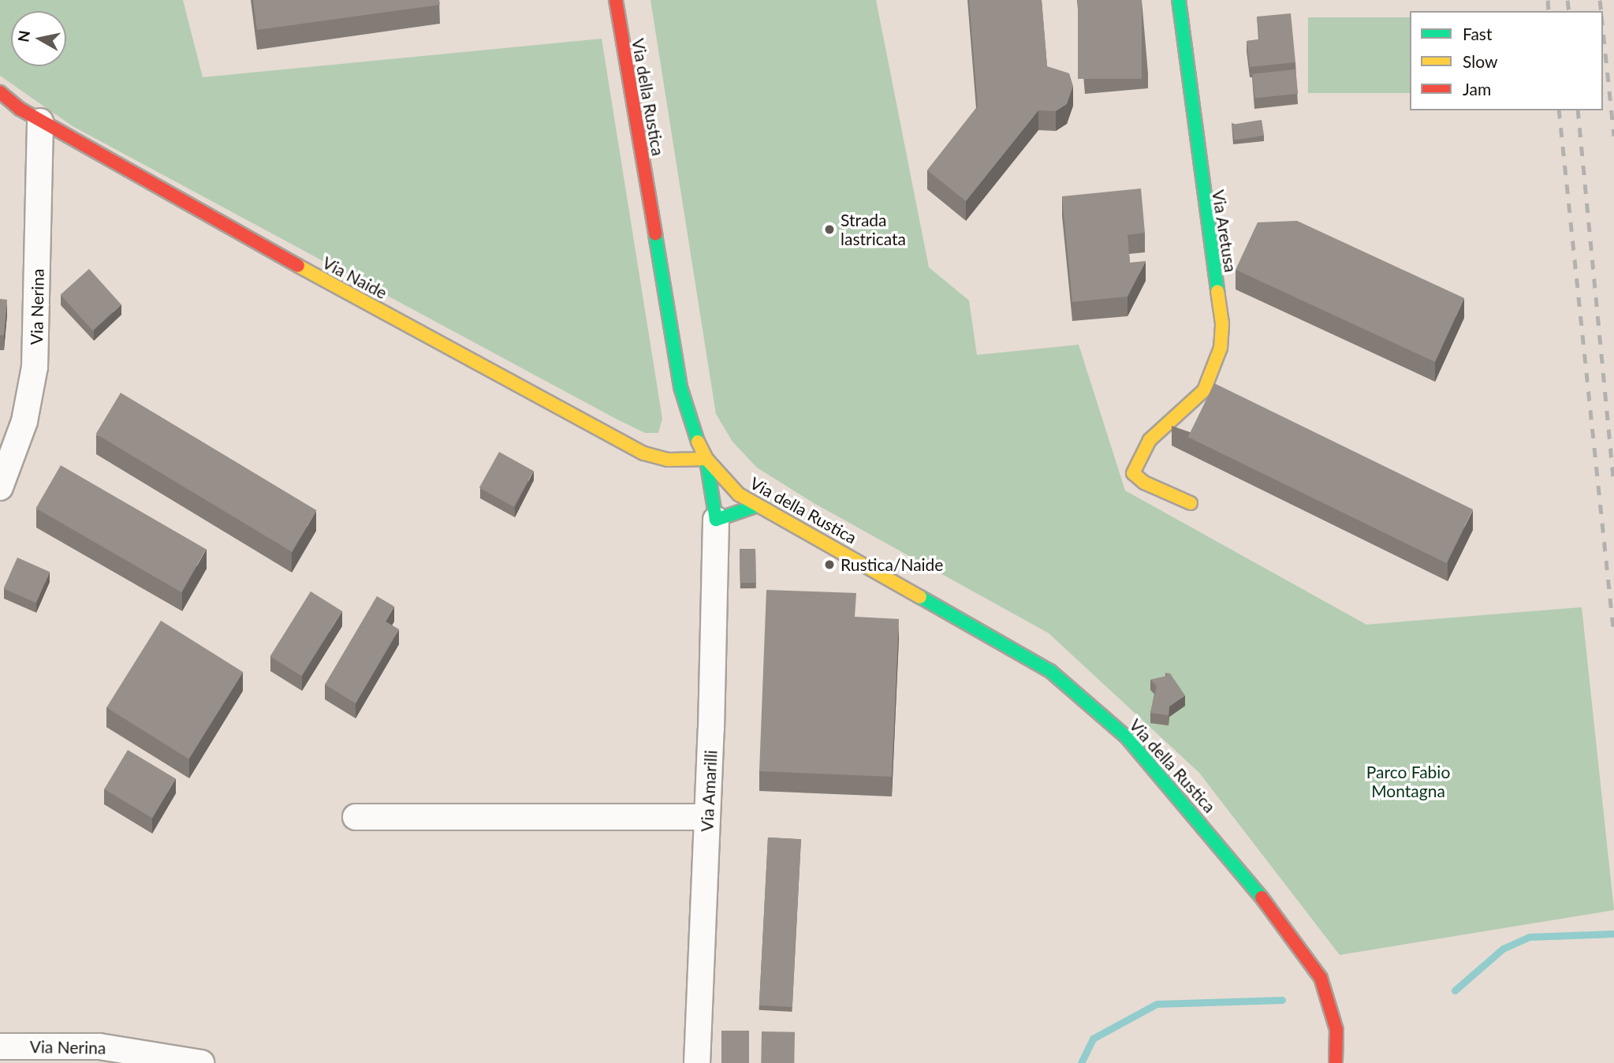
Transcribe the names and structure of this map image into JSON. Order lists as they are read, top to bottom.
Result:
{
  "streets": {
    "street": [
      "Via della Rustica",
      "Via Aretusa",
      "Via Naide",
      "Via Nerina",
      "Via Amarilli"
    ]
  },
  "crossings": [
    ["Via della Rustica", "Via Naide"],
    ["Via Naide", "Via Nerina"]
  ],
  "parks": ["Parco Fabio Montagna"],
  "places": ["Strada lastricata", "Rustica/Naide"],
  "legend": ["Fast", "Slow", "Jam"],
  "north": "left"
}
